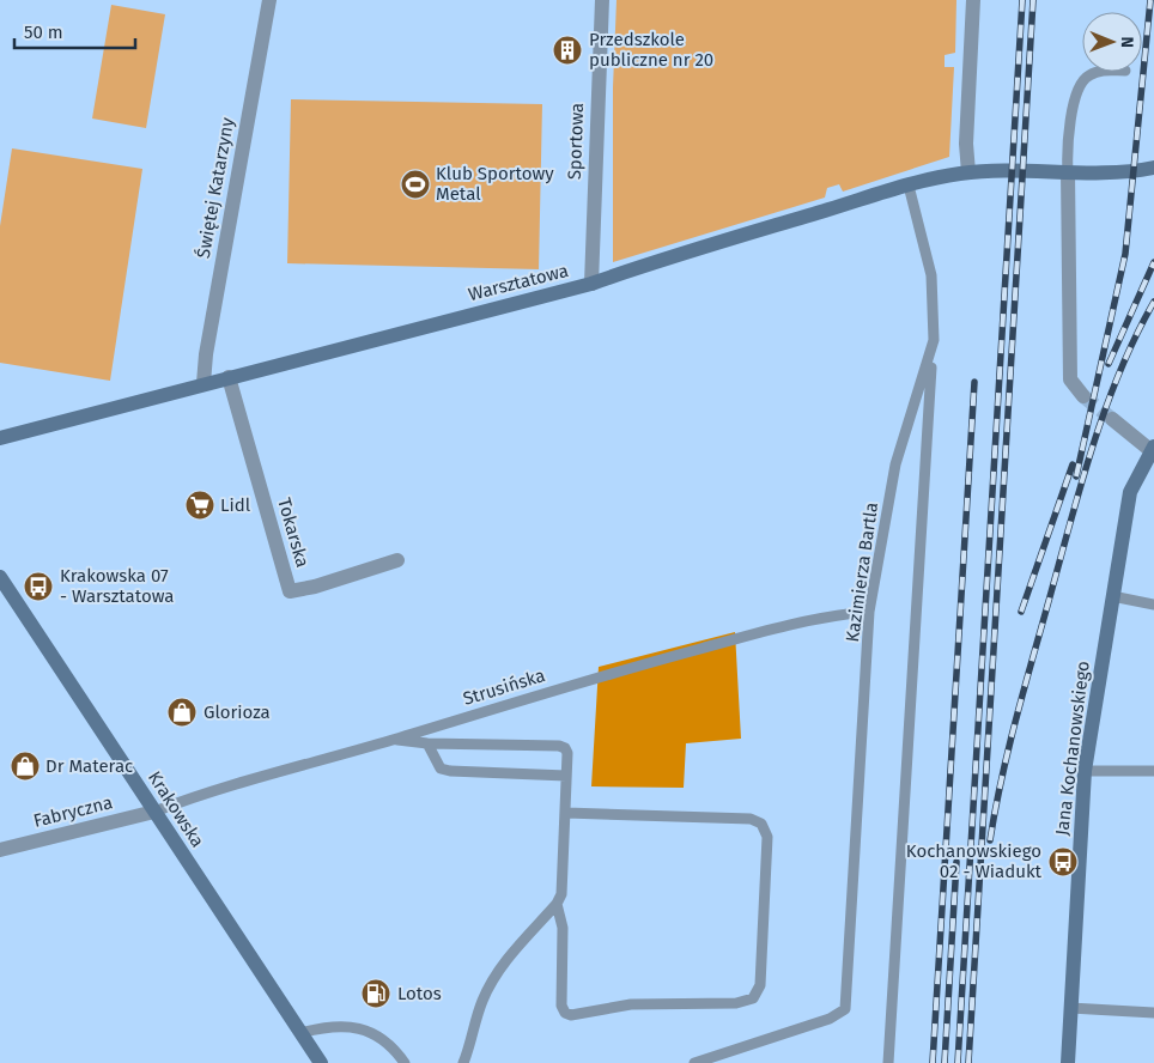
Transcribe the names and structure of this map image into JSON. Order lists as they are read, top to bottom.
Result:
{
  "streets": {
    "street": [
      "Sportowa",
      "Świętej Katarzyny",
      "Warsztatowa",
      "Tokarska",
      "Jana Kochanowskiego",
      "Krakowska",
      "Fabryczna"
    ],
    "lane": ["Kazimierza Bartla", "Strusińska"]
  },
  "crossings": [
    ["Sportowa", "Warsztatowa"],
    ["Świętej Katarzyny", "Warsztatowa"],
    ["Warsztatowa", "Tokarska"],
    ["Warsztatowa", "Kazimierza Bartla"],
    ["Kazimierza Bartla", "Strusińska"],
    ["Strusińska", "Krakowska"],
    ["Strusińska", "Fabryczna"],
    ["Krakowska", "Fabryczna"]
  ],
  "places": {
    "building": ["Przedszkole publiczne nr 20"],
    "sports": ["Klub Sportowy Metal"],
    "supermarket": ["Lidl"],
    "bus stop": ["Krakowska 07 - Warsztatowa", "Kochanowskiego 02 - Wiadukt"],
    "shop": ["Glorioza", "Dr Materac"],
    "fuel station": ["Lotos"]
  },
  "scale_bar": "50 m",
  "north": "right"
}
